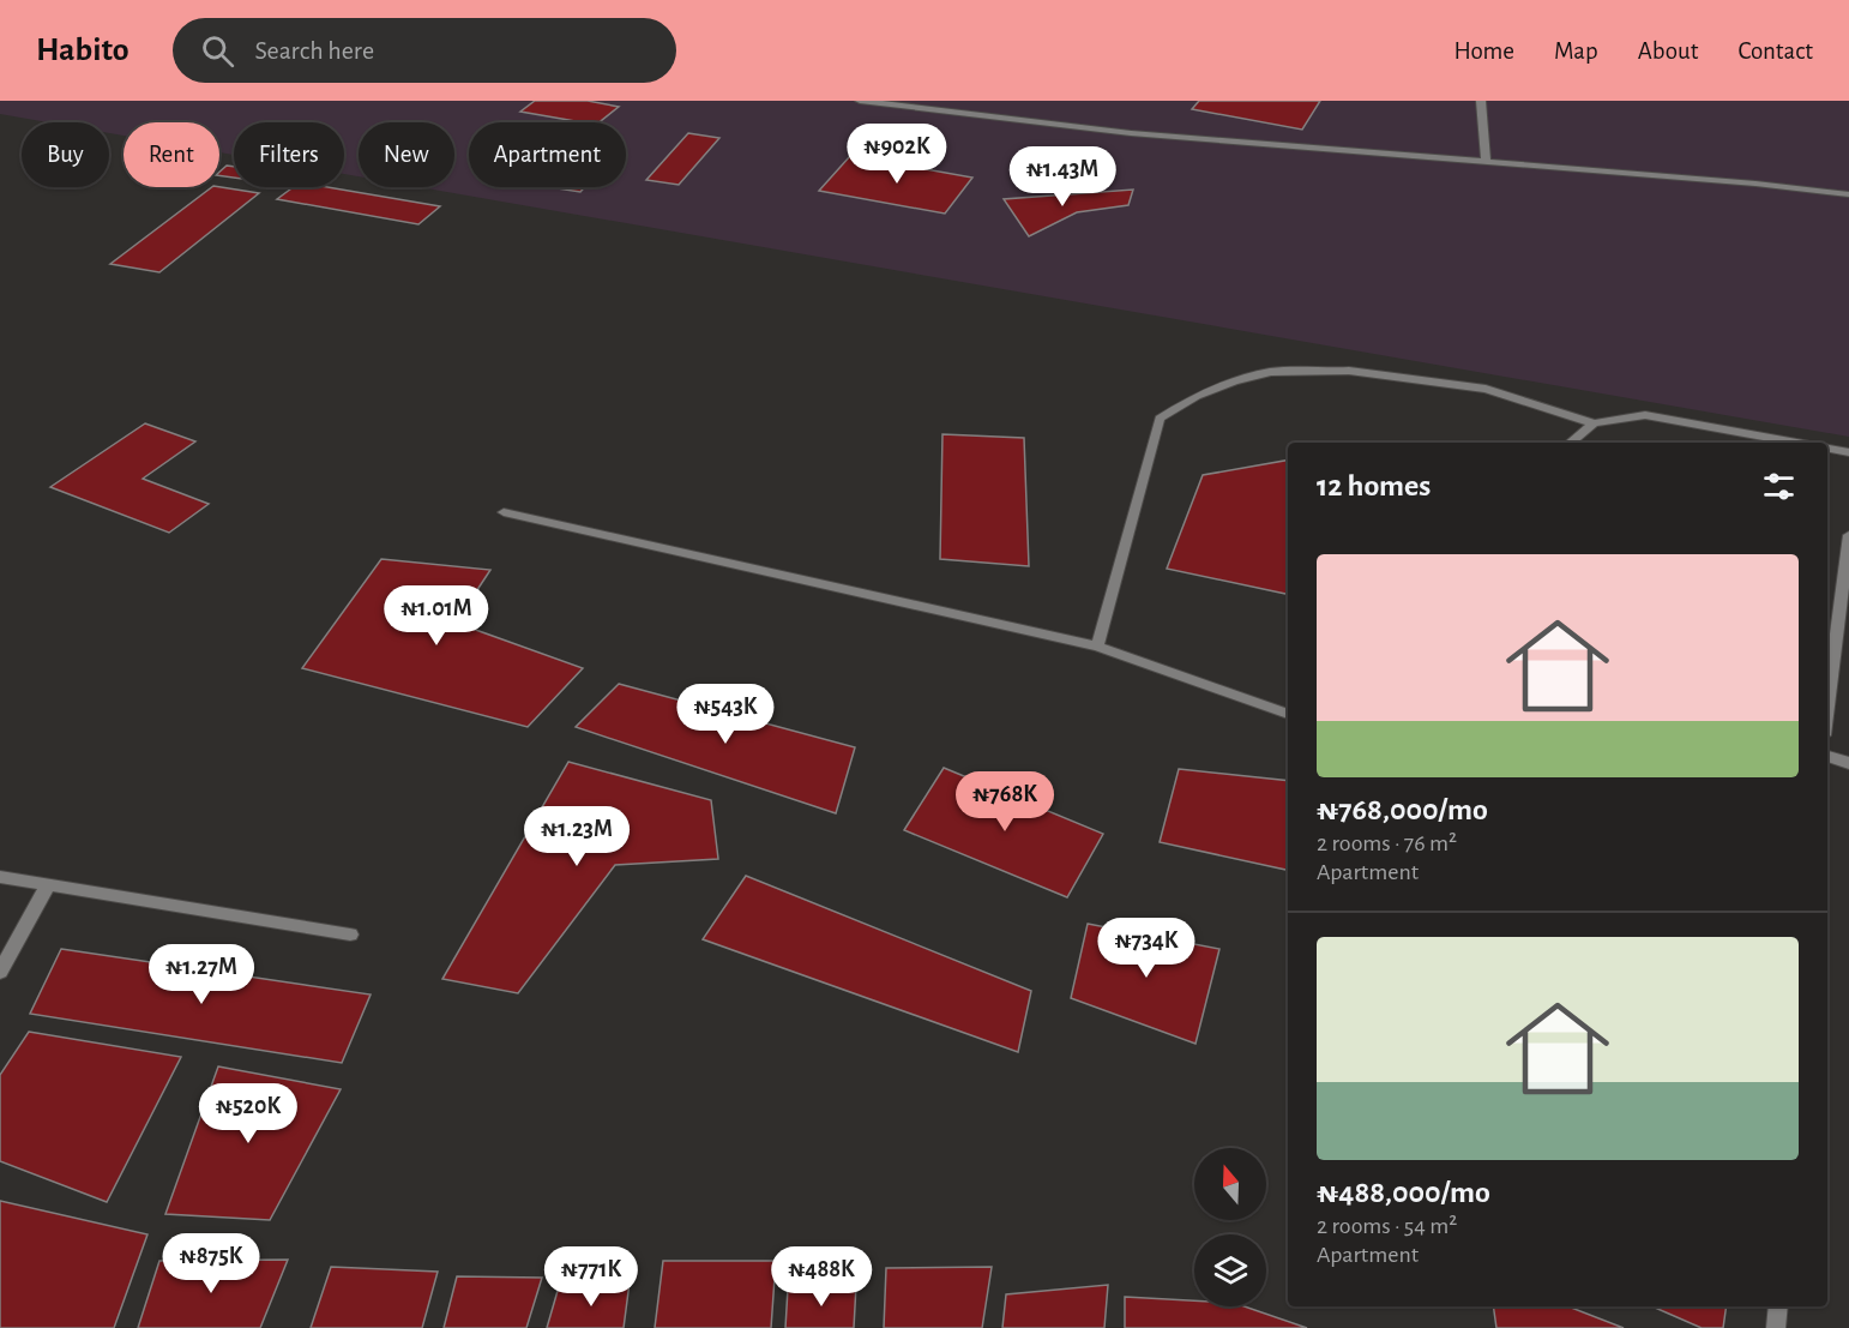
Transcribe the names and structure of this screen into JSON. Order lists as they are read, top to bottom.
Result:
{
  "north": "top",
  "page": {
    "header": "Habito",
    "search": "Search here",
    "nav": [
      "Home",
      "Map",
      "About",
      "Contact"
    ],
    "chip": [
      "Buy",
      "Rent",
      "Filters",
      "New",
      "Apartment"
    ],
    "price": [
      "₦902K",
      "₦1.43M",
      "₦1.01M",
      "₦543K",
      "₦768K",
      "₦1.23M",
      "₦734K",
      "₦1.27M",
      "₦520K",
      "₦875K",
      "₦771K",
      "₦488K"
    ],
    "heading": "12 homes",
    "list": [
      {
        "name": "₦768,000/mo",
        "note": "2 rooms · 76 m² · Apartment"
      },
      {
        "name": "₦488,000/mo",
        "note": "2 rooms · 54 m² · Apartment"
      }
    ]
  }
}
